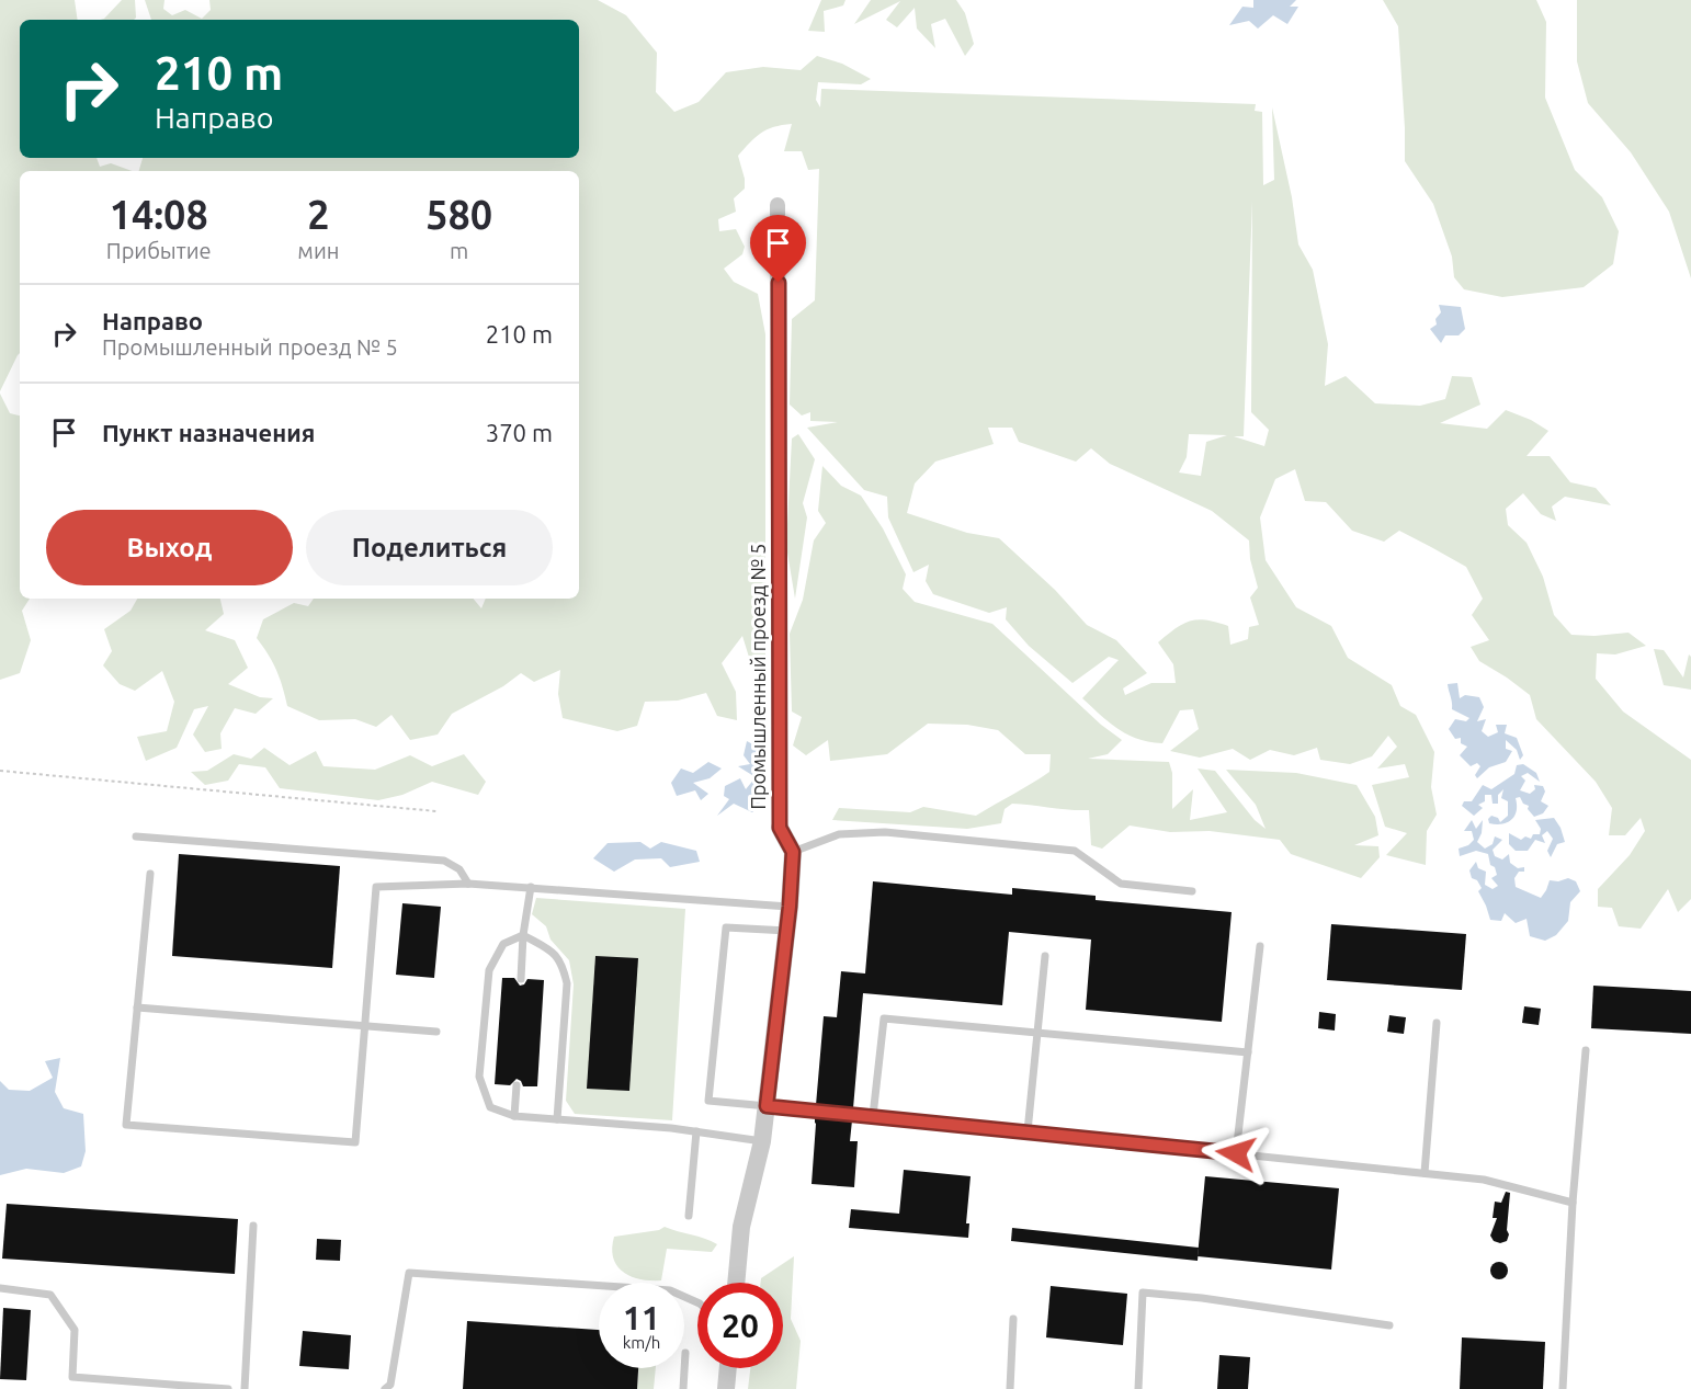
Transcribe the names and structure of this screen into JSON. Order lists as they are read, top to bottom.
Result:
{
  "streets": {
    "street": ["Промышленный проезд № 5"]
  },
  "page": {
    "turn": ["210 m", "Направо"],
    "eta": [
      "14:08",
      "Прибытие",
      "2",
      "мин",
      "580",
      "m"
    ],
    "list": [
      {
        "name": "Направо",
        "note": "Промышленный проезд № 5",
        "value": "210 m"
      },
      {
        "name": "Пункт назначения",
        "value": "370 m"
      }
    ],
    "buttons": ["Выход", "Поделиться"],
    "speed": "11 km/h",
    "limit": "20"
  }
}
